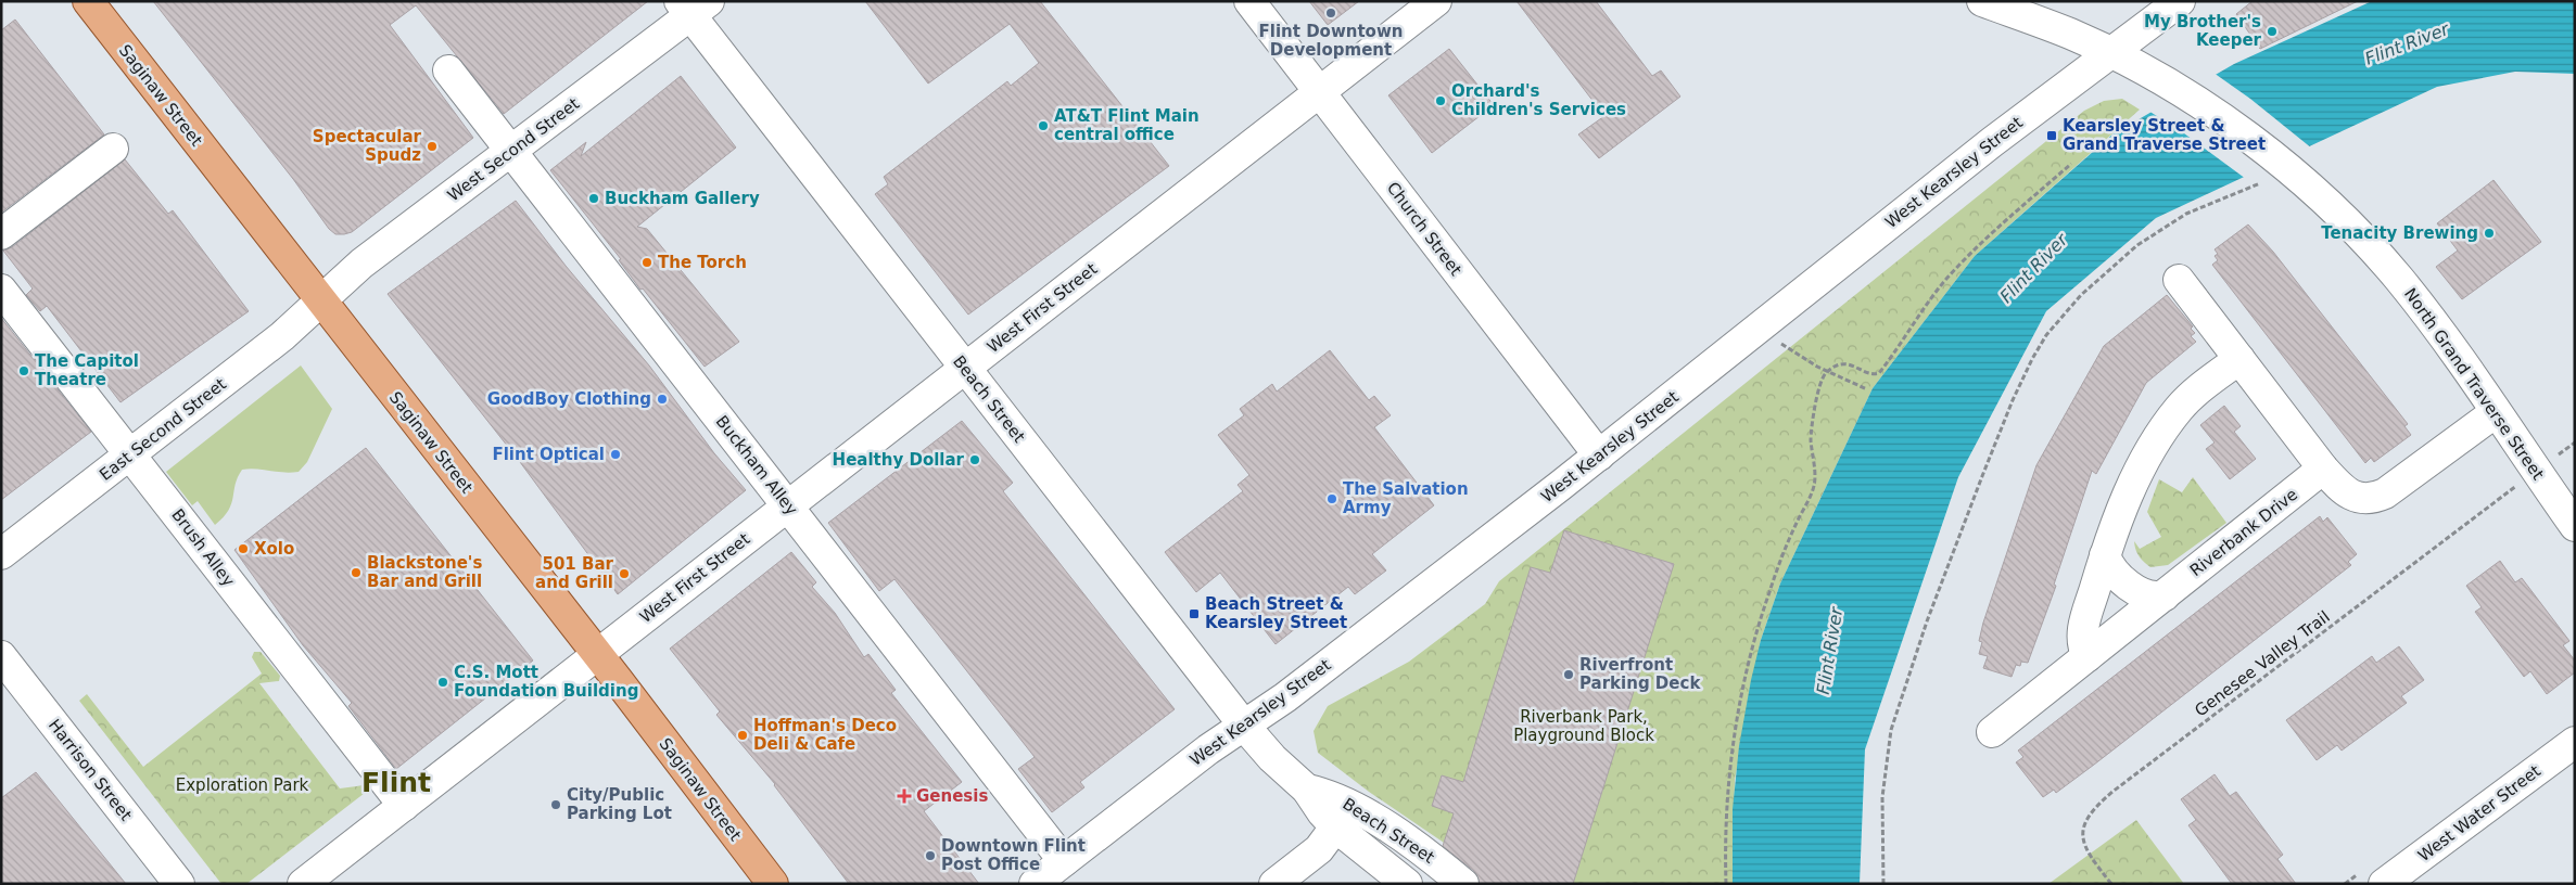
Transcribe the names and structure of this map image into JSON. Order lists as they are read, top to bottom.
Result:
{
  "streets": {
    "main road": ["Saginaw Street"],
    "street": [
      "West Second Street",
      "West Kearsley Street",
      "Church Street",
      "West First Street",
      "North Grand Traverse Street",
      "Beach Street",
      "East Second Street",
      "Buckham Alley",
      "Riverbank Drive",
      "Brush Alley",
      "Harrison Street",
      "West Water Street"
    ],
    "path": ["Genesee Valley Trail"]
  },
  "crossings": [
    ["Saginaw Street", "West Second Street"],
    ["Saginaw Street", "West First Street"],
    ["Saginaw Street", "East Second Street"],
    ["West Second Street", "Beach Street"],
    ["West Second Street", "East Second Street"],
    ["West Second Street", "Buckham Alley"],
    ["West Kearsley Street", "Church Street"],
    ["West Kearsley Street", "North Grand Traverse Street"],
    ["West Kearsley Street", "Beach Street"],
    ["West Kearsley Street", "Buckham Alley"],
    ["Church Street", "West First Street"],
    ["West First Street", "Beach Street"],
    ["West First Street", "Buckham Alley"],
    ["West First Street", "Brush Alley"],
    ["East Second Street", "Brush Alley"]
  ],
  "districts": ["Flint"],
  "water": ["Flint River"],
  "parks": ["Riverbank Park, Playground Block", "Exploration Park"],
  "places": {
    "other": [
      "Flint Downtown Development",
      "My Brother's Keeper",
      "Orchard's Children's Services",
      "AT&T Flint Main central office",
      "Spectacular Spudz",
      "Buckham Gallery",
      "Tenacity Brewing",
      "The Torch",
      "The Capitol Theatre",
      "GoodBoy Clothing",
      "Flint Optical",
      "Healthy Dollar",
      "The Salvation Army",
      "Xolo",
      "Blackstone's Bar and Grill",
      "501 Bar and Grill",
      "Riverfront Parking Deck",
      "C.S. Mott Foundation Building",
      "Hoffman's Deco Deli & Cafe",
      "City/Public Parking Lot",
      "Downtown Flint Post Office"
    ],
    "transit": ["Kearsley Street & Grand Traverse Street", "Beach Street & Kearsley Street"],
    "health": ["Genesis"]
  }
}
